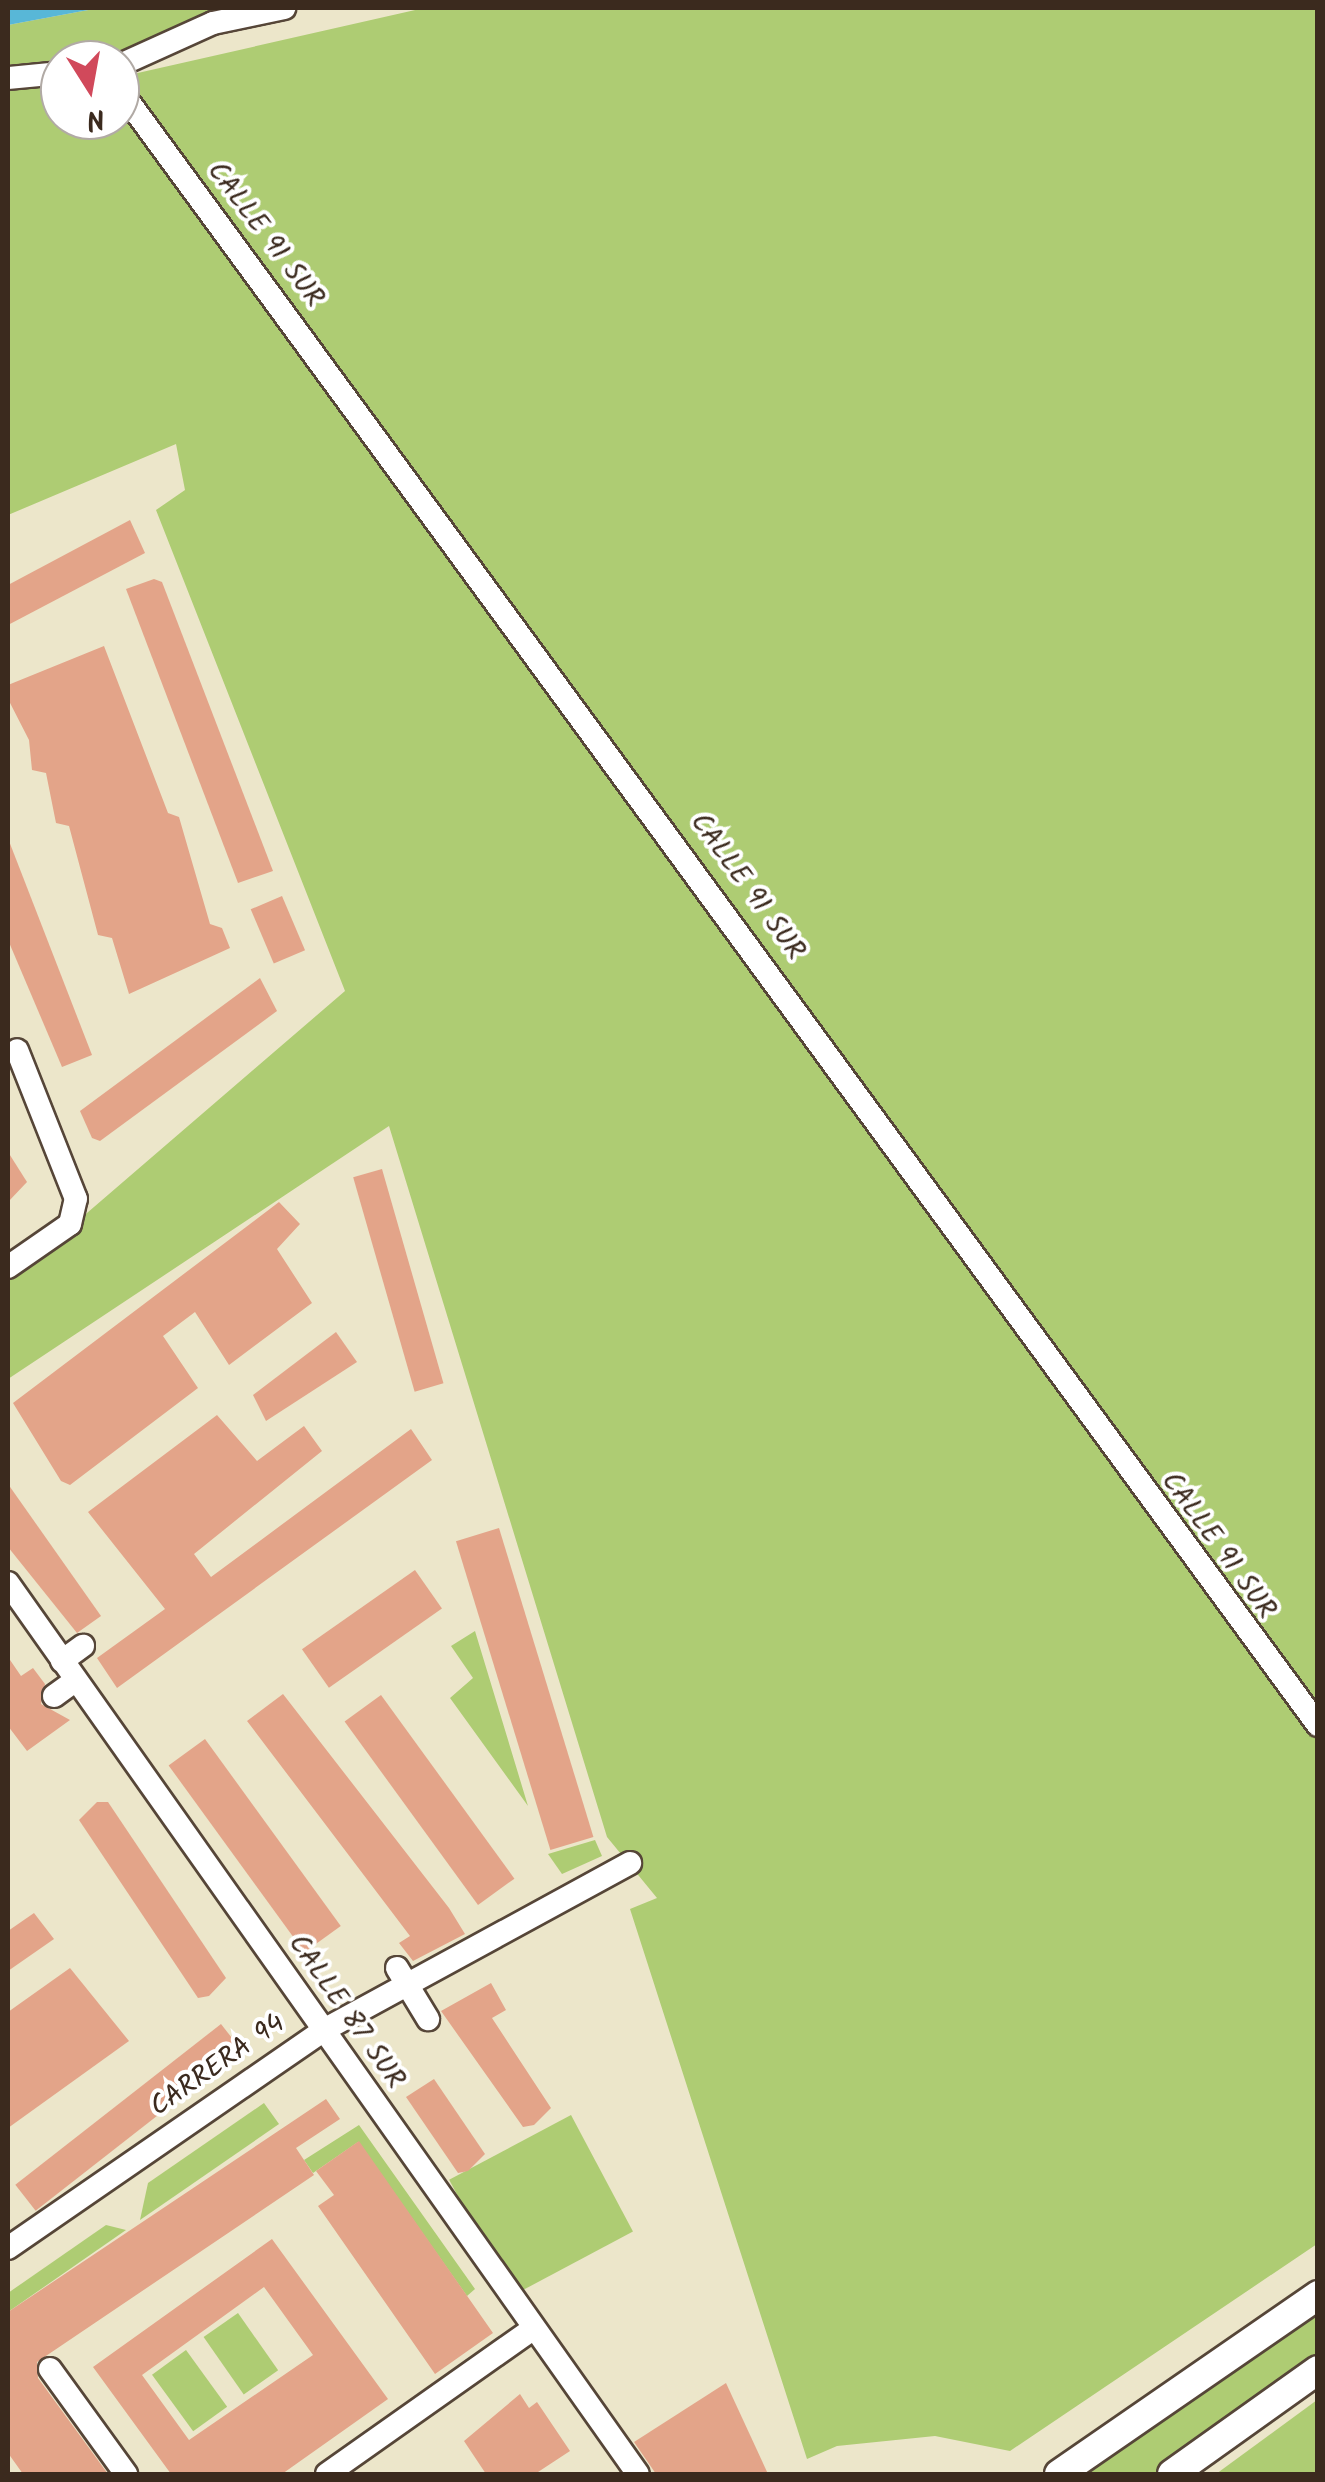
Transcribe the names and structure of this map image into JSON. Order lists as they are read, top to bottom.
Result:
{
  "streets": {
    "street": ["CALLE 91 SUR", "CALLE 87 SUR", "CARRERA 94"]
  },
  "crossings": [
    ["CALLE 87 SUR", "CARRERA 94"]
  ],
  "north": "bottom"
}
